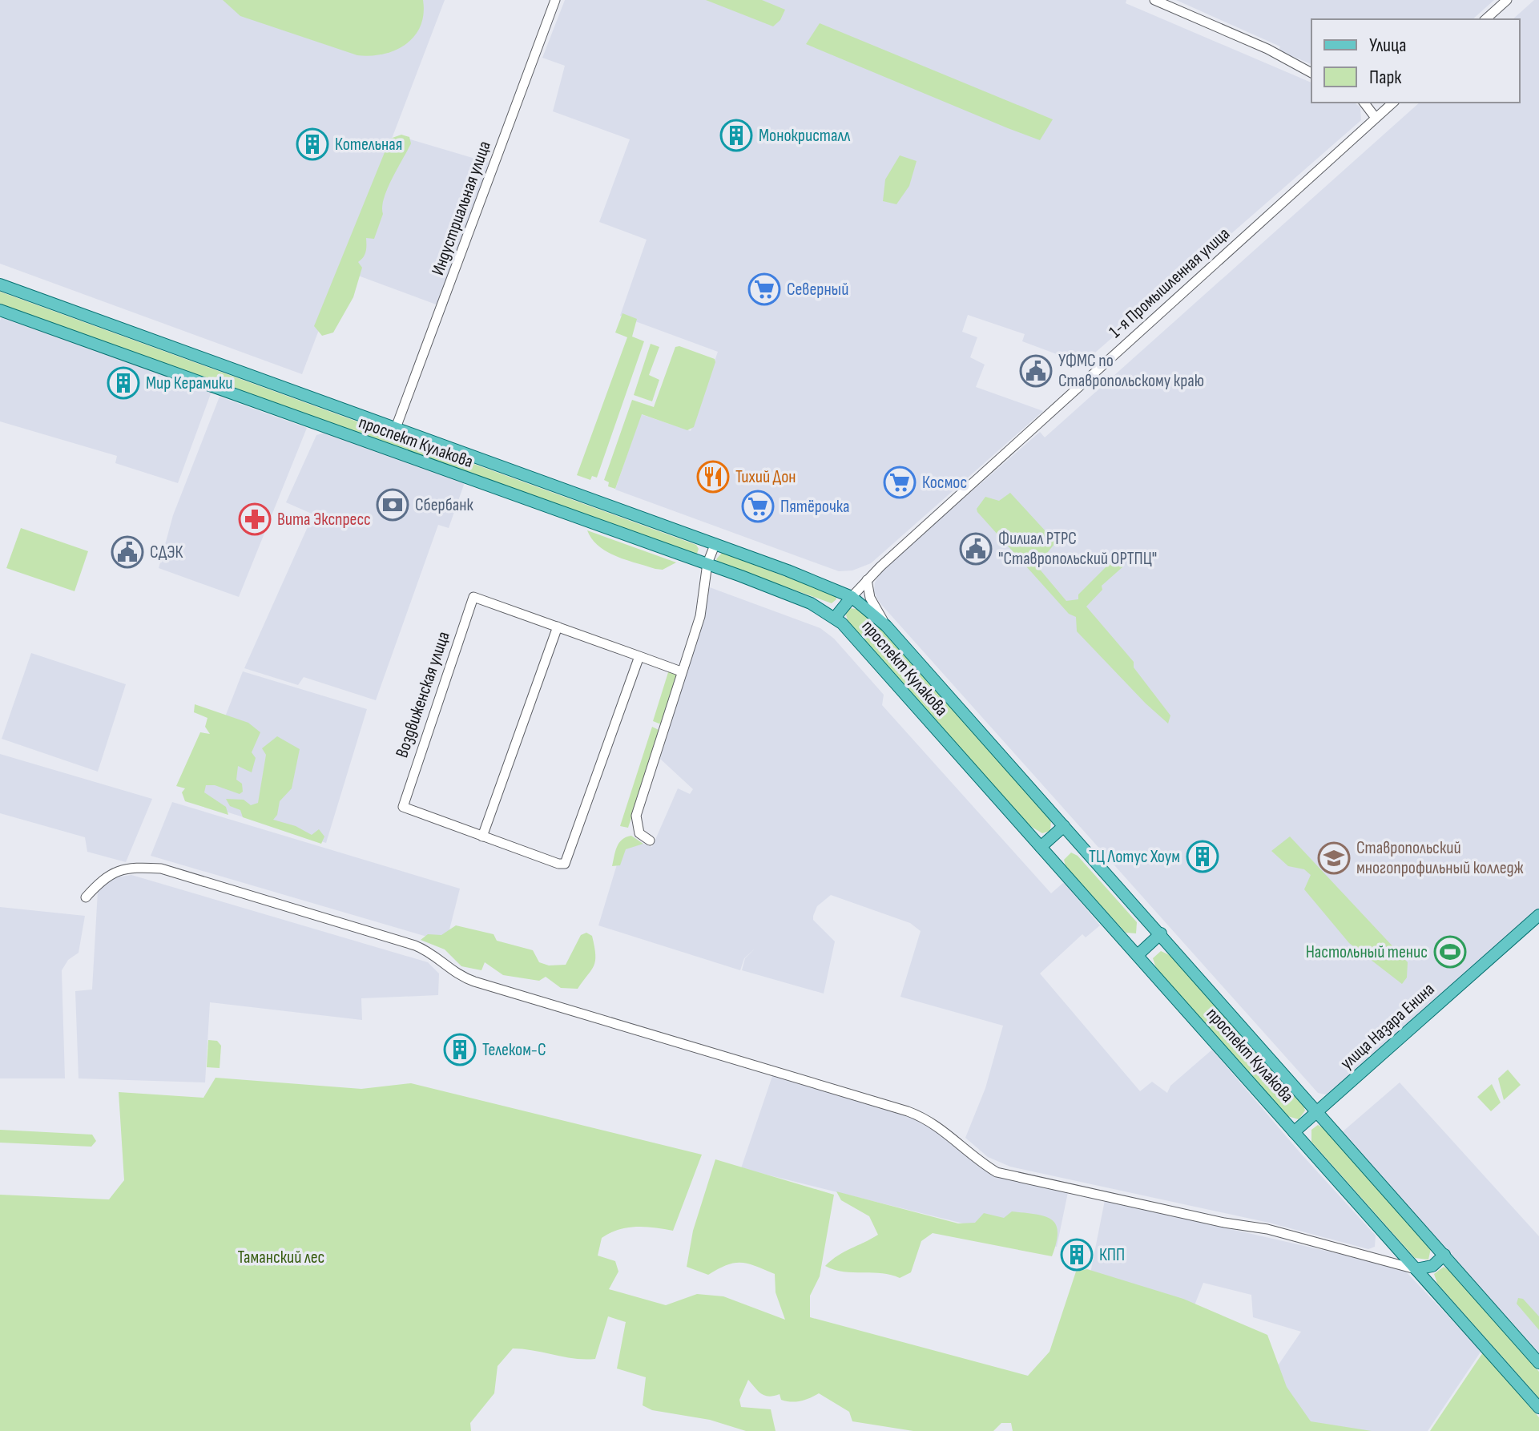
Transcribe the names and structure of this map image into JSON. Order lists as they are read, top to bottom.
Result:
{
  "streets": {
    "main road": ["проспект Кулакова", "улица Назара Енина"],
    "street": ["Индустриальная улица", "1-я Промышленная улица", "Воздвиженская улица"]
  },
  "crossings": [
    ["Индустриальная улица", "проспект Кулакова"],
    ["1-я Промышленная улица", "проспект Кулакова"],
    ["проспект Кулакова", "улица Назара Енина"]
  ],
  "parks": ["Таманский лес"],
  "places": {
    "building": [
      "Монокристалл",
      "Котельная",
      "Мир Керамики",
      "ТЦ Лотус Хоум",
      "Телеком-С",
      "КПП"
    ],
    "supermarket": ["Северный", "Космос", "Пятёрочка"],
    "public building": ["УФМС по Ставропольскому краю", "Филиал РТРС \"Ставропольский ОРТПЦ\"", "СДЭК"],
    "restaurant": ["Тихий Дон"],
    "bank": ["Сбербанк"],
    "pharmacy": ["Вита Экспресс"],
    "school or university": ["Ставропольский многопрофильный колледж"],
    "sports": ["Настольный тенис"]
  },
  "legend": ["Улица", "Парк"]
}
